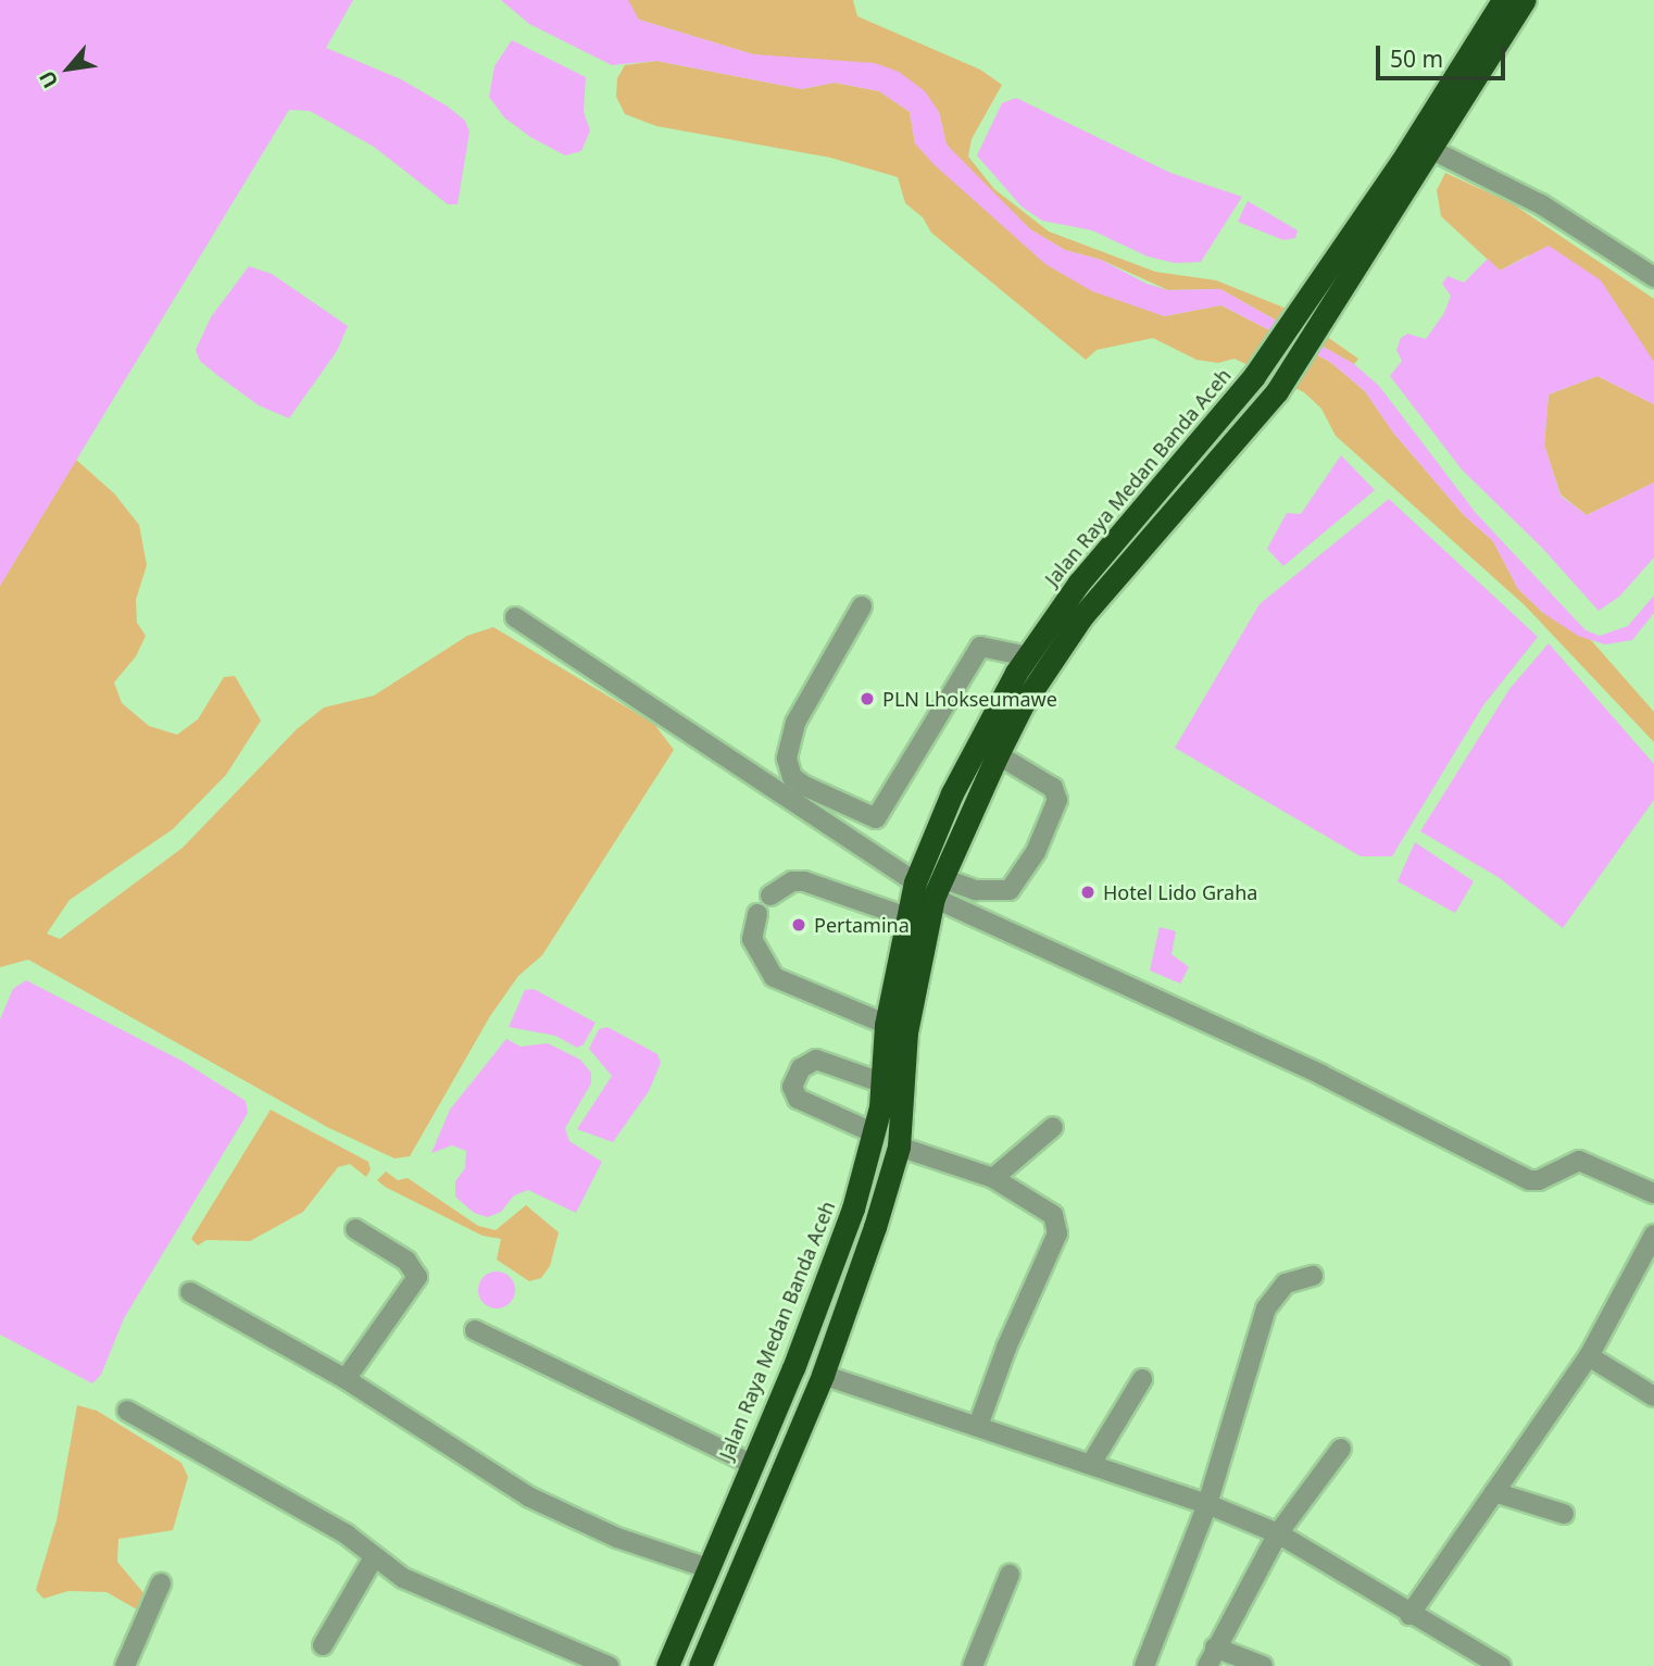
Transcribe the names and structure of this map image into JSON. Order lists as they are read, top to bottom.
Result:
{
  "streets": {
    "highway": ["Jalan Raya Medan Banda Aceh"]
  },
  "places": ["PLN Lhokseumawe", "Hotel Lido Graha", "Pertamina"],
  "scale_bar": "50 m",
  "north": "bottom left"
}
